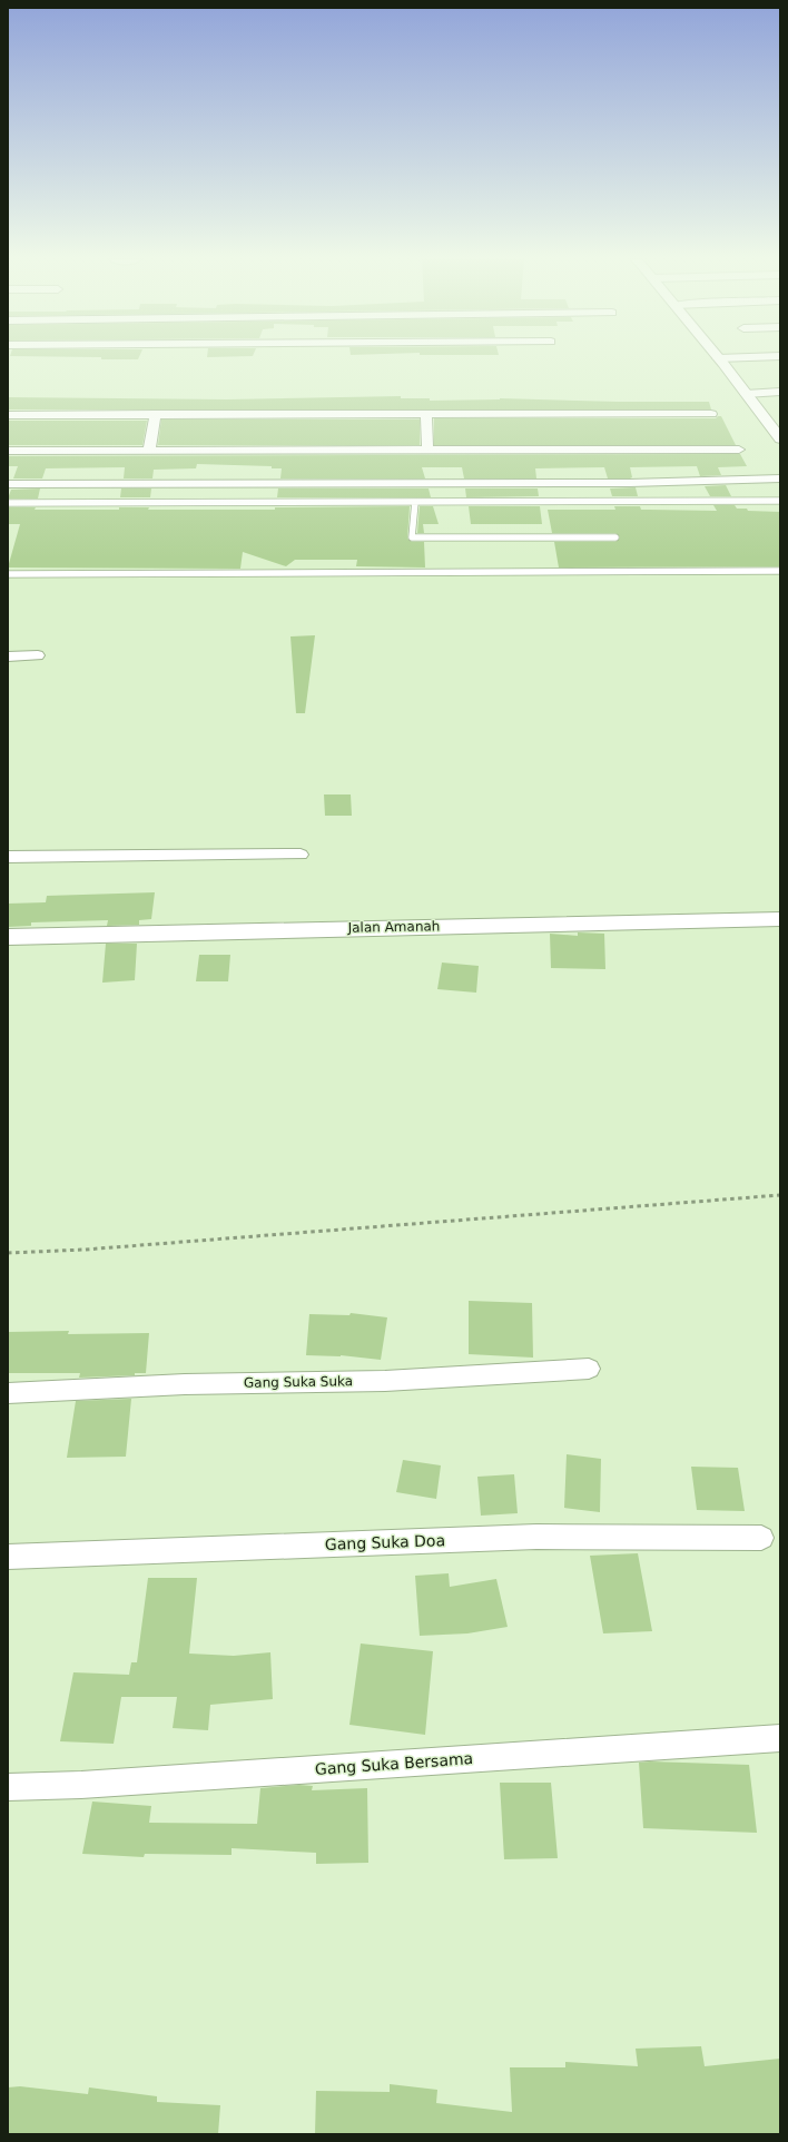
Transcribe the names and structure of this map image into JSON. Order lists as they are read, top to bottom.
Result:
{
  "streets": {
    "street": [
      "Jalan Amanah",
      "Gang Suka Suka",
      "Gang Suka Doa",
      "Gang Suka Bersama"
    ]
  }
}
